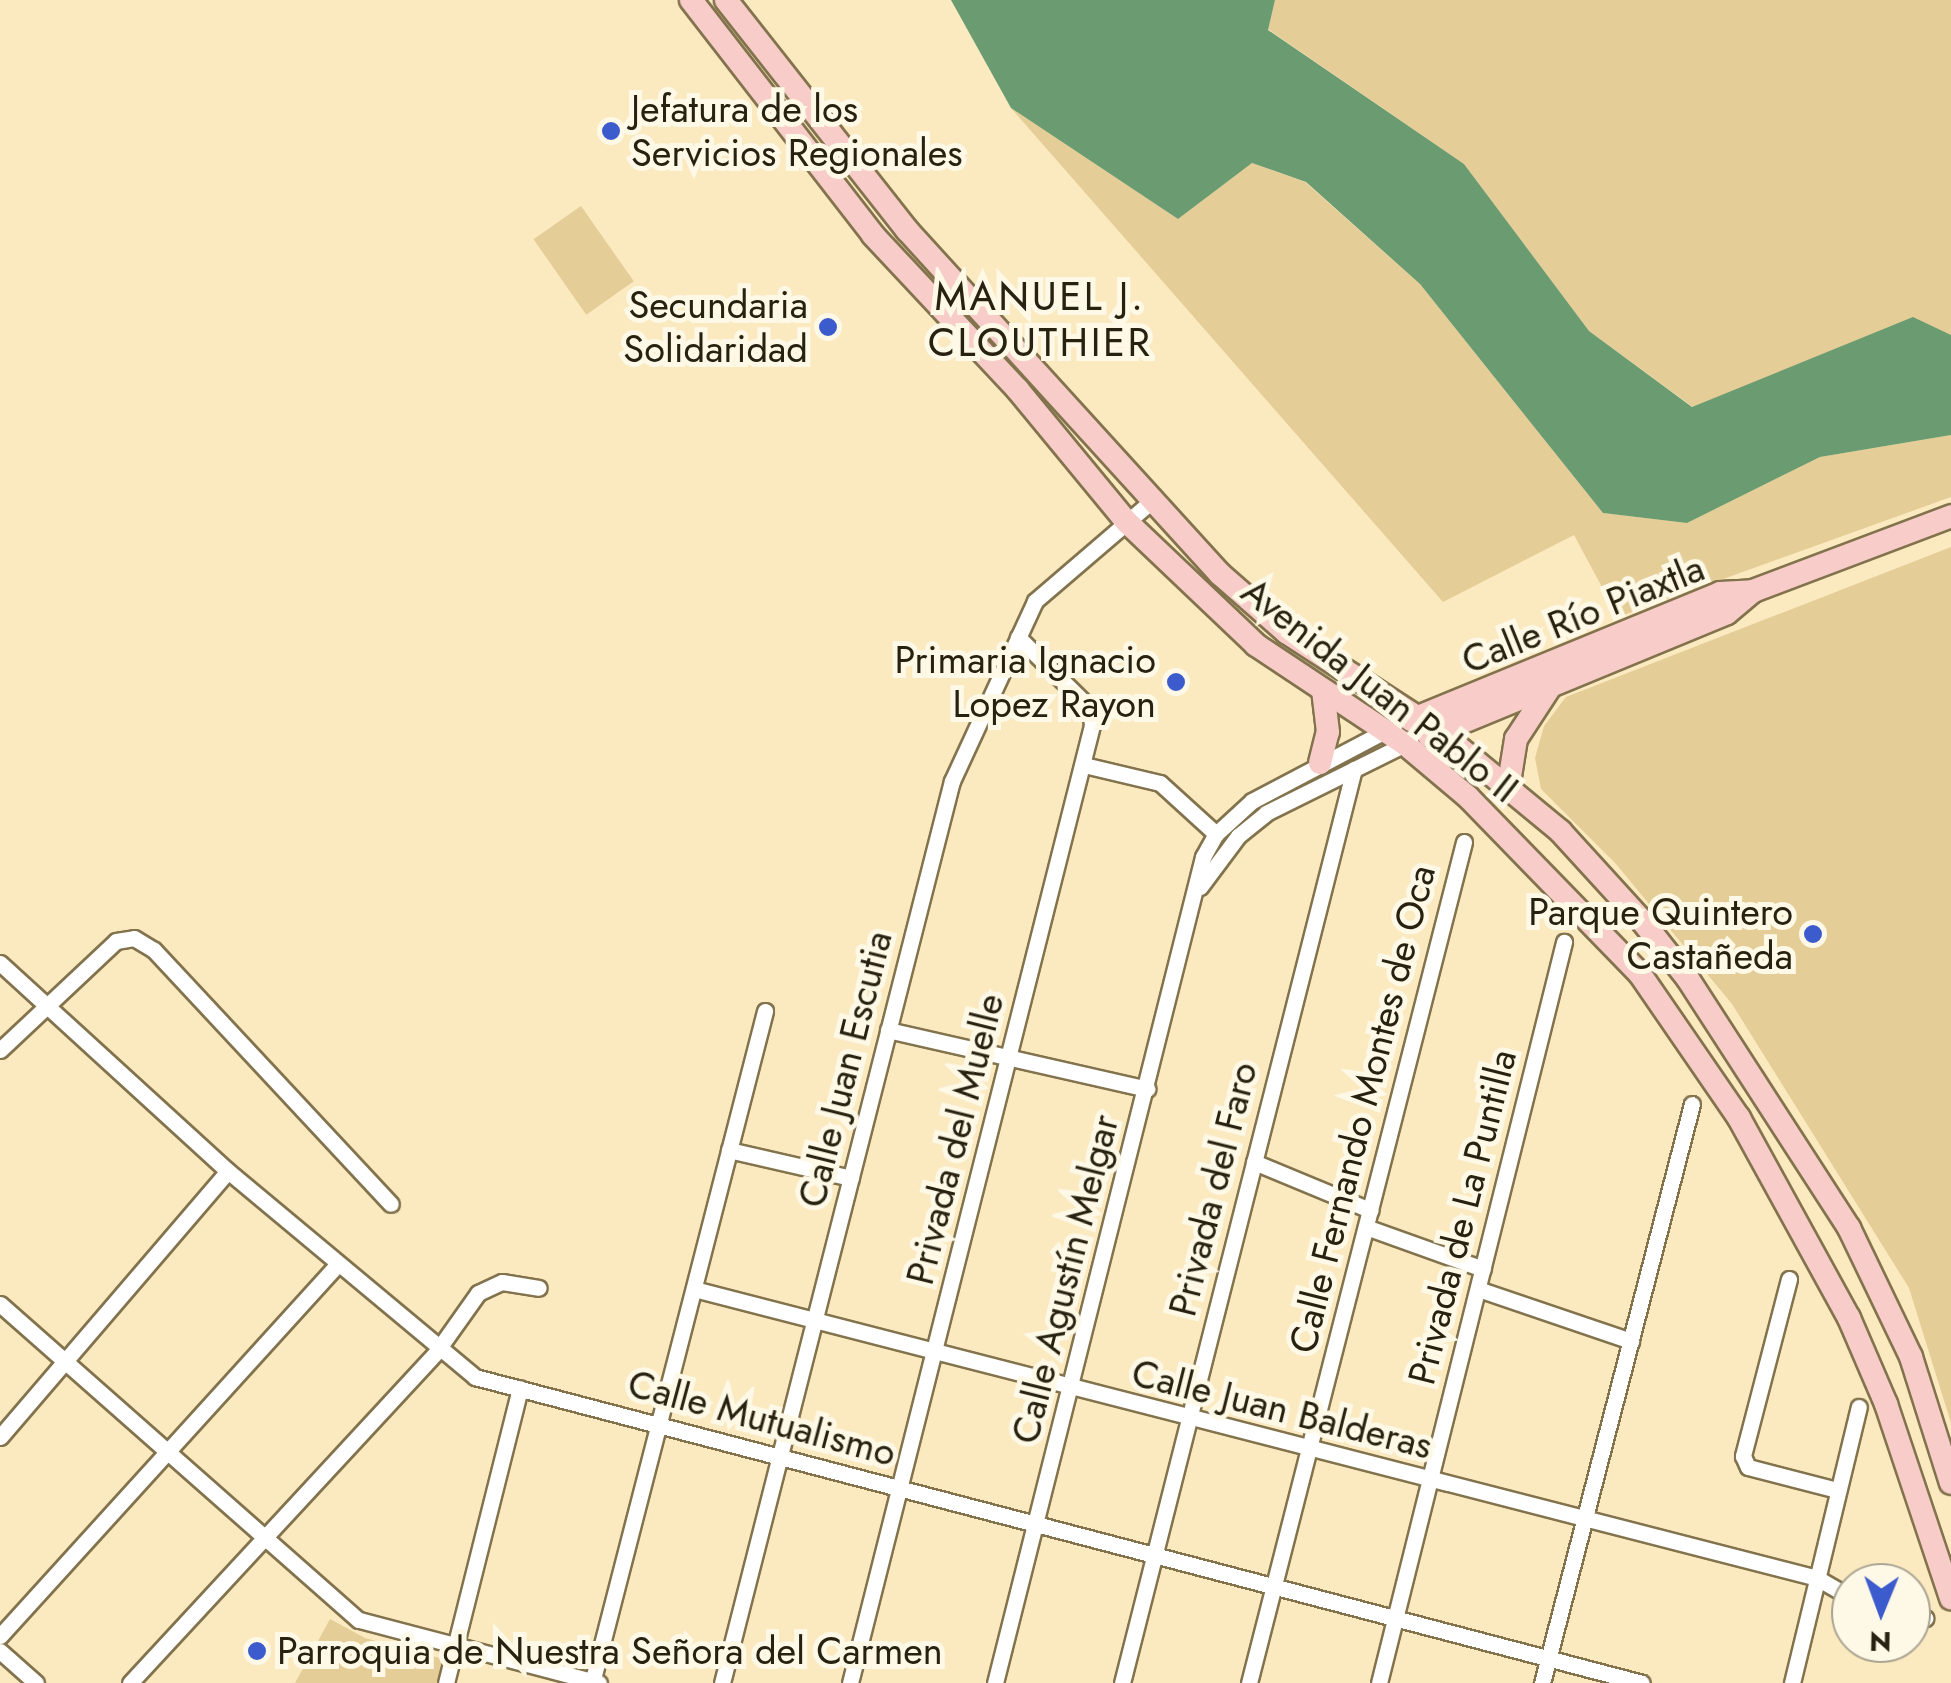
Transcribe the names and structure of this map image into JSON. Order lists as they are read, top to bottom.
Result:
{
  "streets": {
    "main road": ["Calle Río Piaxtla", "Avenida Juan Pablo II"],
    "street": [
      "Calle Juan Escutia",
      "Calle Fernando Montes de Oca",
      "Privada del Muelle",
      "Privada del Faro",
      "Privada de La Puntilla",
      "Calle Agustín Melgar",
      "Calle Juan Balderas",
      "Calle Mutualismo"
    ]
  },
  "crossings": [
    ["Calle Río Piaxtla", "Avenida Juan Pablo II"],
    ["Calle Río Piaxtla", "Calle Agustín Melgar"],
    ["Avenida Juan Pablo II", "Calle Juan Escutia"],
    ["Avenida Juan Pablo II", "Calle Agustín Melgar"],
    ["Calle Juan Escutia", "Privada del Muelle"],
    ["Calle Juan Escutia", "Calle Juan Balderas"],
    ["Calle Juan Escutia", "Calle Mutualismo"],
    ["Calle Fernando Montes de Oca", "Calle Juan Balderas"],
    ["Calle Fernando Montes de Oca", "Calle Mutualismo"],
    ["Privada del Muelle", "Calle Juan Balderas"],
    ["Privada del Muelle", "Calle Mutualismo"],
    ["Privada del Faro", "Calle Agustín Melgar"],
    ["Privada del Faro", "Calle Juan Balderas"],
    ["Privada del Faro", "Calle Mutualismo"],
    ["Privada de La Puntilla", "Calle Juan Balderas"],
    ["Privada de La Puntilla", "Calle Mutualismo"],
    ["Calle Agustín Melgar", "Calle Juan Balderas"],
    ["Calle Agustín Melgar", "Calle Mutualismo"]
  ],
  "districts": ["MANUEL J. CLOUTHIER"],
  "places": [
    "Jefatura de los Servicios Regionales",
    "Secundaria Solidaridad",
    "Primaria Ignacio Lopez Rayon",
    "Parque Quintero Castañeda",
    "Parroquia de Nuestra Señora del Carmen"
  ],
  "north": "bottom"
}
